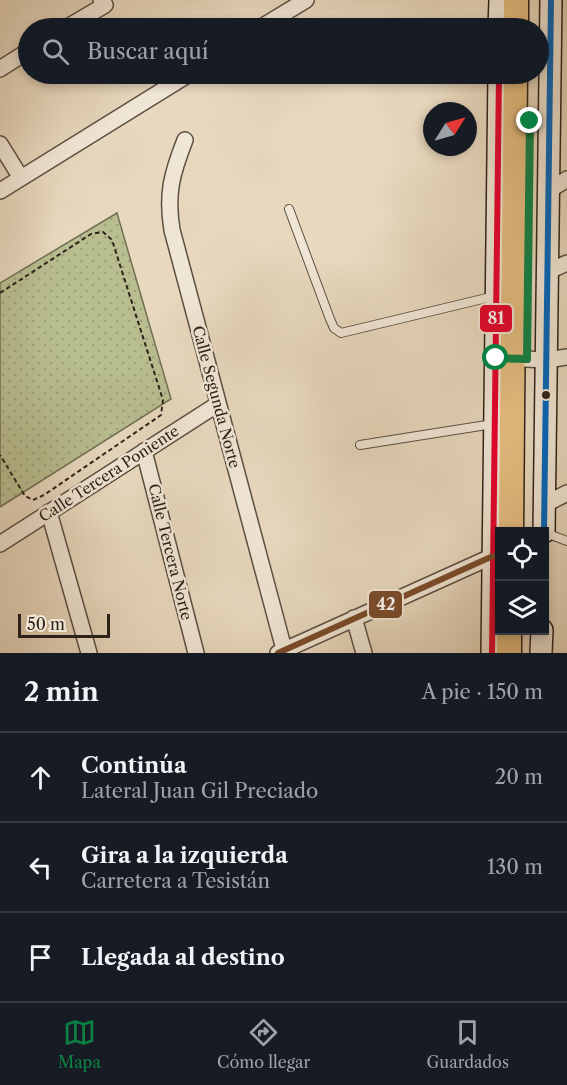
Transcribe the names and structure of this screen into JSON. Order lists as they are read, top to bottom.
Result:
{
  "streets": {
    "street": ["Calle Segunda Norte", "Calle Tercera Poniente", "Calle Tercera Norte"]
  },
  "crossings": [
    ["Calle Segunda Norte", "Calle Tercera Poniente"],
    ["Calle Tercera Poniente", "Calle Tercera Norte"]
  ],
  "lines": ["transit line 81", "transit line 42"],
  "scale_bar": "50 m",
  "north": "top right",
  "page": {
    "search": "Buscar aquí",
    "scale": "50 m",
    "heading": ["2 min", "A pie · 150 m"],
    "list": [
      ["Continúa", "Lateral Juan Gil Preciado", "20 m"],
      ["Gira a la izquierda", "Carretera a Tesistán", "130 m"],
      "Llegada al destino"
    ],
    "nav": ["Mapa", "Cómo llegar", "Guardados"]
  }
}
